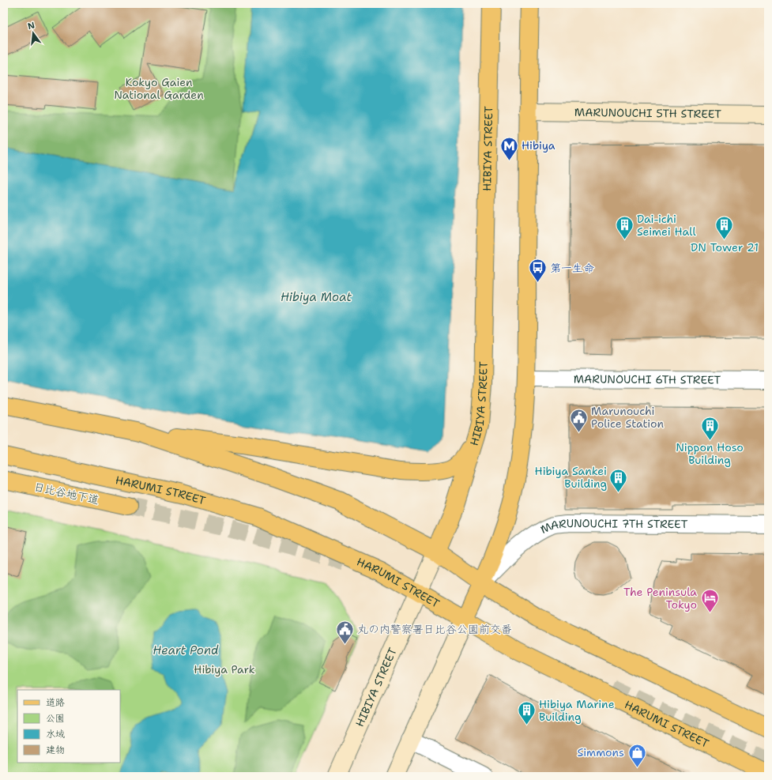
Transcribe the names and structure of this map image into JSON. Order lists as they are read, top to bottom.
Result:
{
  "streets": {
    "main road": [
      "MARUNOUCHI 5TH STREET",
      "HIBIYA STREET",
      "HARUMI STREET",
      "日比谷地下道"
    ],
    "street": ["MARUNOUCHI 6TH STREET", "MARUNOUCHI 7TH STREET"]
  },
  "crossings": [
    ["HIBIYA STREET", "HARUMI STREET"]
  ],
  "water": ["Hibiya Moat", "Heart Pond"],
  "parks": ["Kokyo Gaien National Garden", "Hibiya Park"],
  "places": {
    "metro station": ["Hibiya"],
    "building": [
      "Dai-ichi Seimei Hall",
      "DN Tower 21",
      "Nippon Hoso Building",
      "Hibiya Sankei Building",
      "Hibiya Marine Building"
    ],
    "bus stop": ["第一生命"],
    "public building": ["Marunouchi Police Station", "丸の内警察署日比谷公園前交番"],
    "hotel": ["The Peninsula Tokyo"],
    "shop": ["Simmons"]
  },
  "legend": [
    "道路",
    "公園",
    "水域",
    "建物"
  ],
  "north": "top"
}
